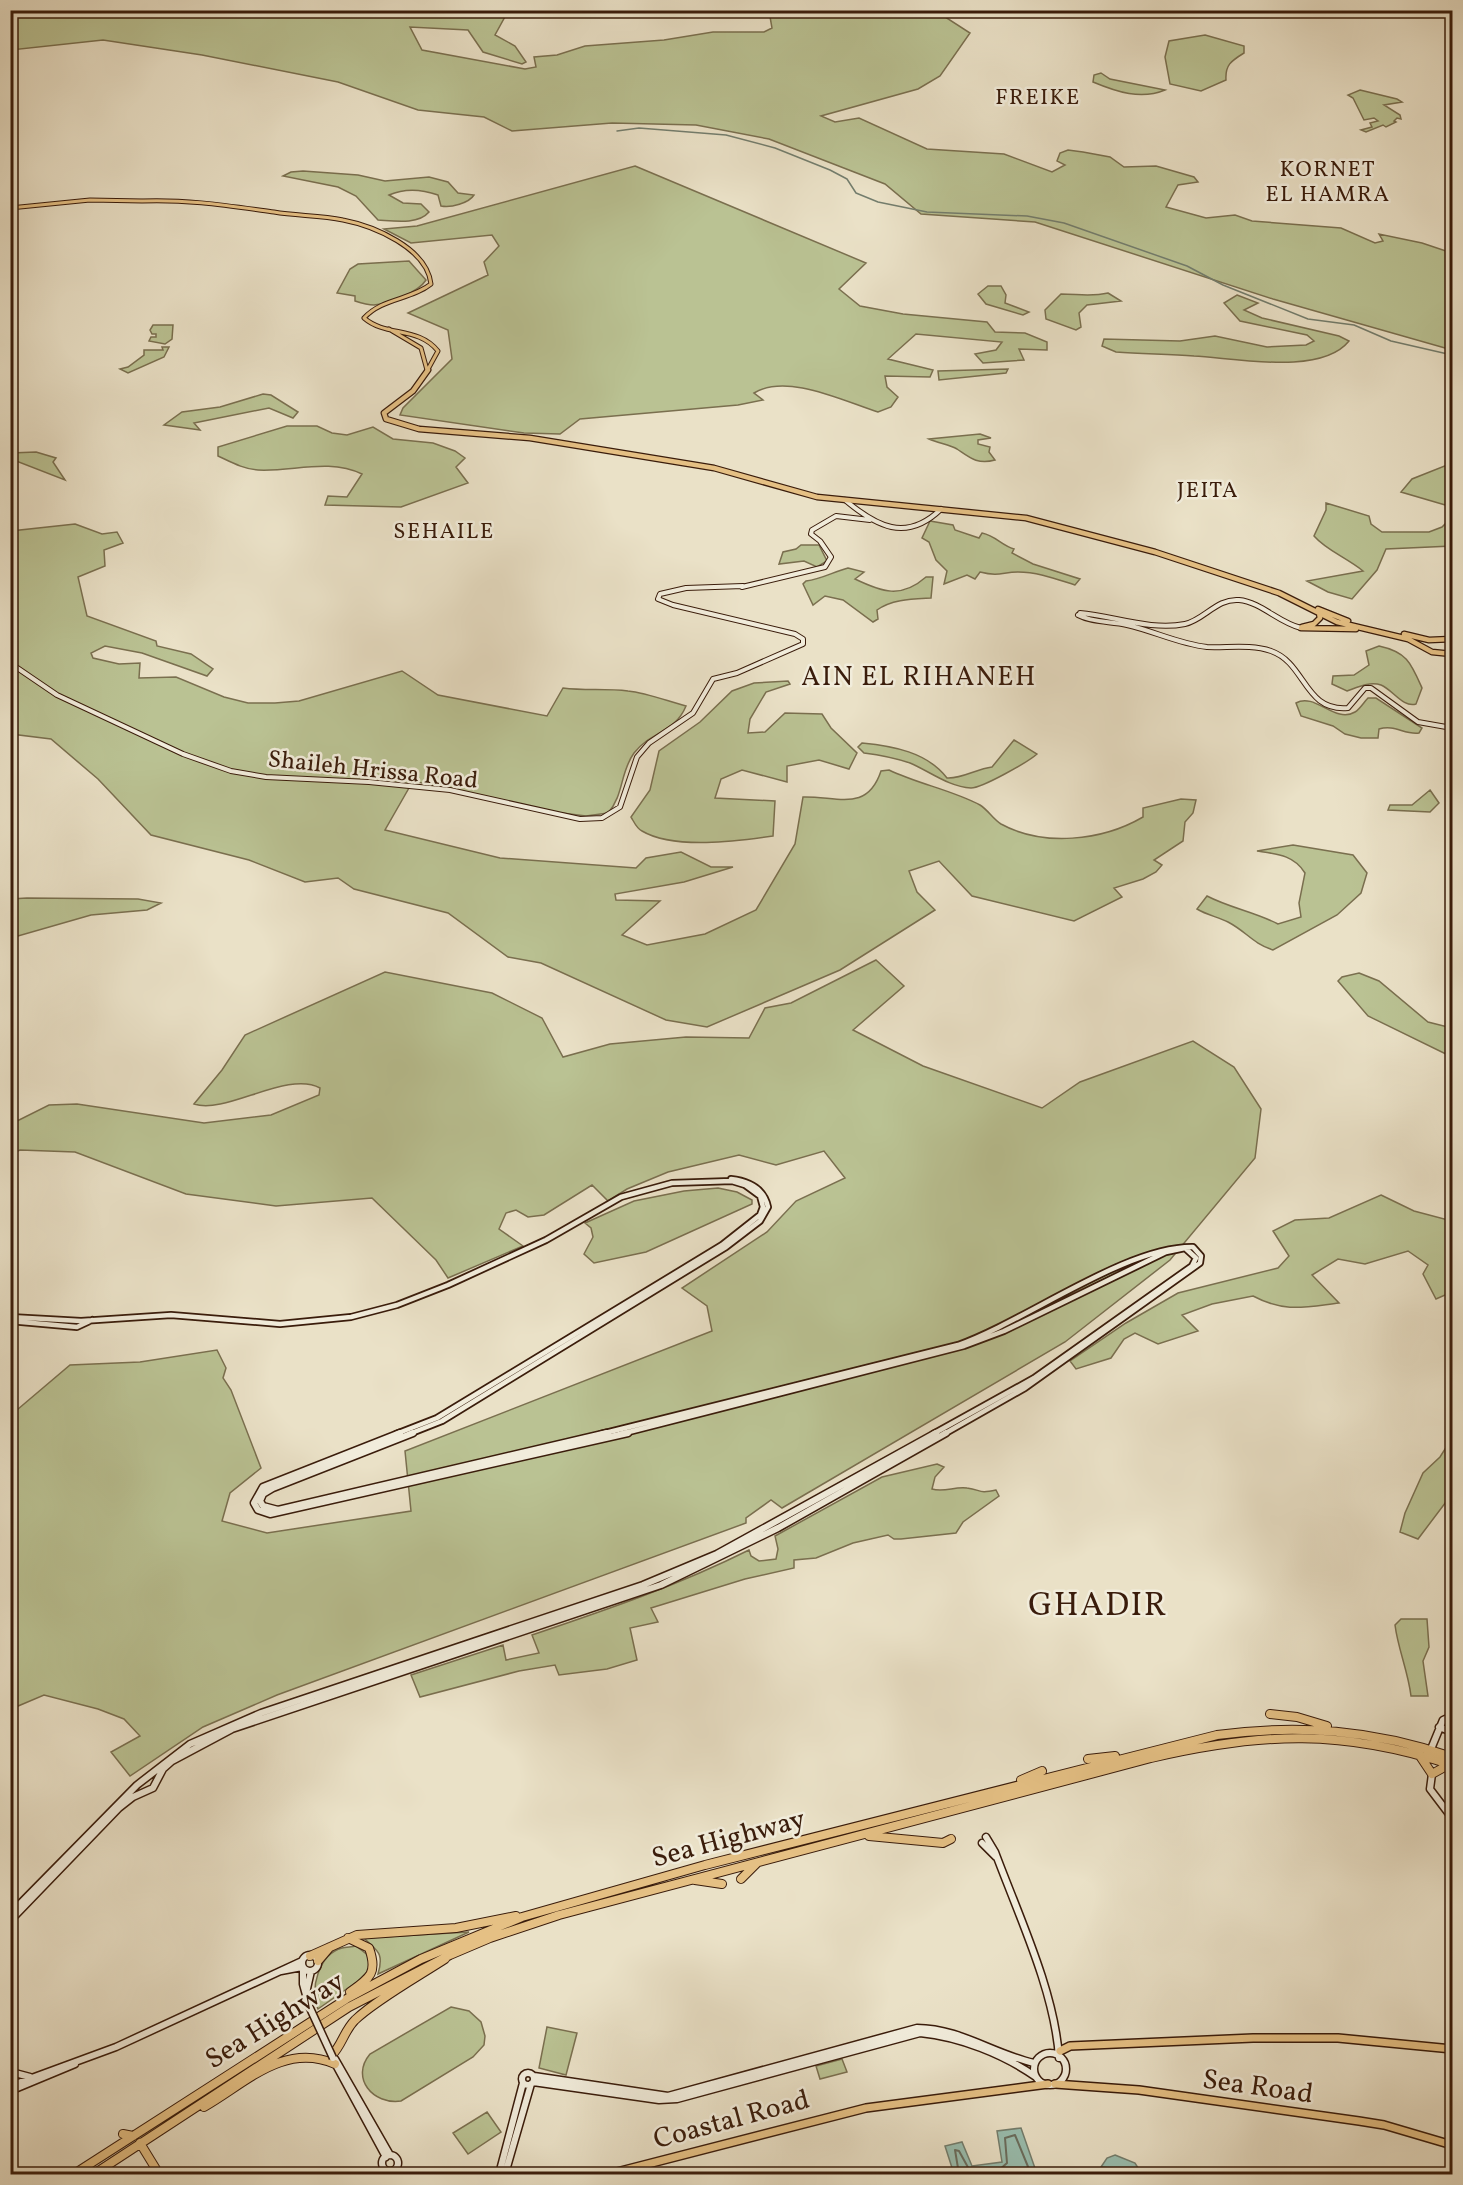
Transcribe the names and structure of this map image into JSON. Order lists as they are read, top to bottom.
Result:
{
  "streets": {
    "highway": ["Sea Highway"],
    "main road": ["Shaileh Hrissa Road", "Sea Road"]
  },
  "districts": [
    "FREIKE",
    "KORNET EL HAMRA",
    "JEITA",
    "SEHAILE",
    "AIN EL RIHANEH",
    "GHADIR"
  ]
}
